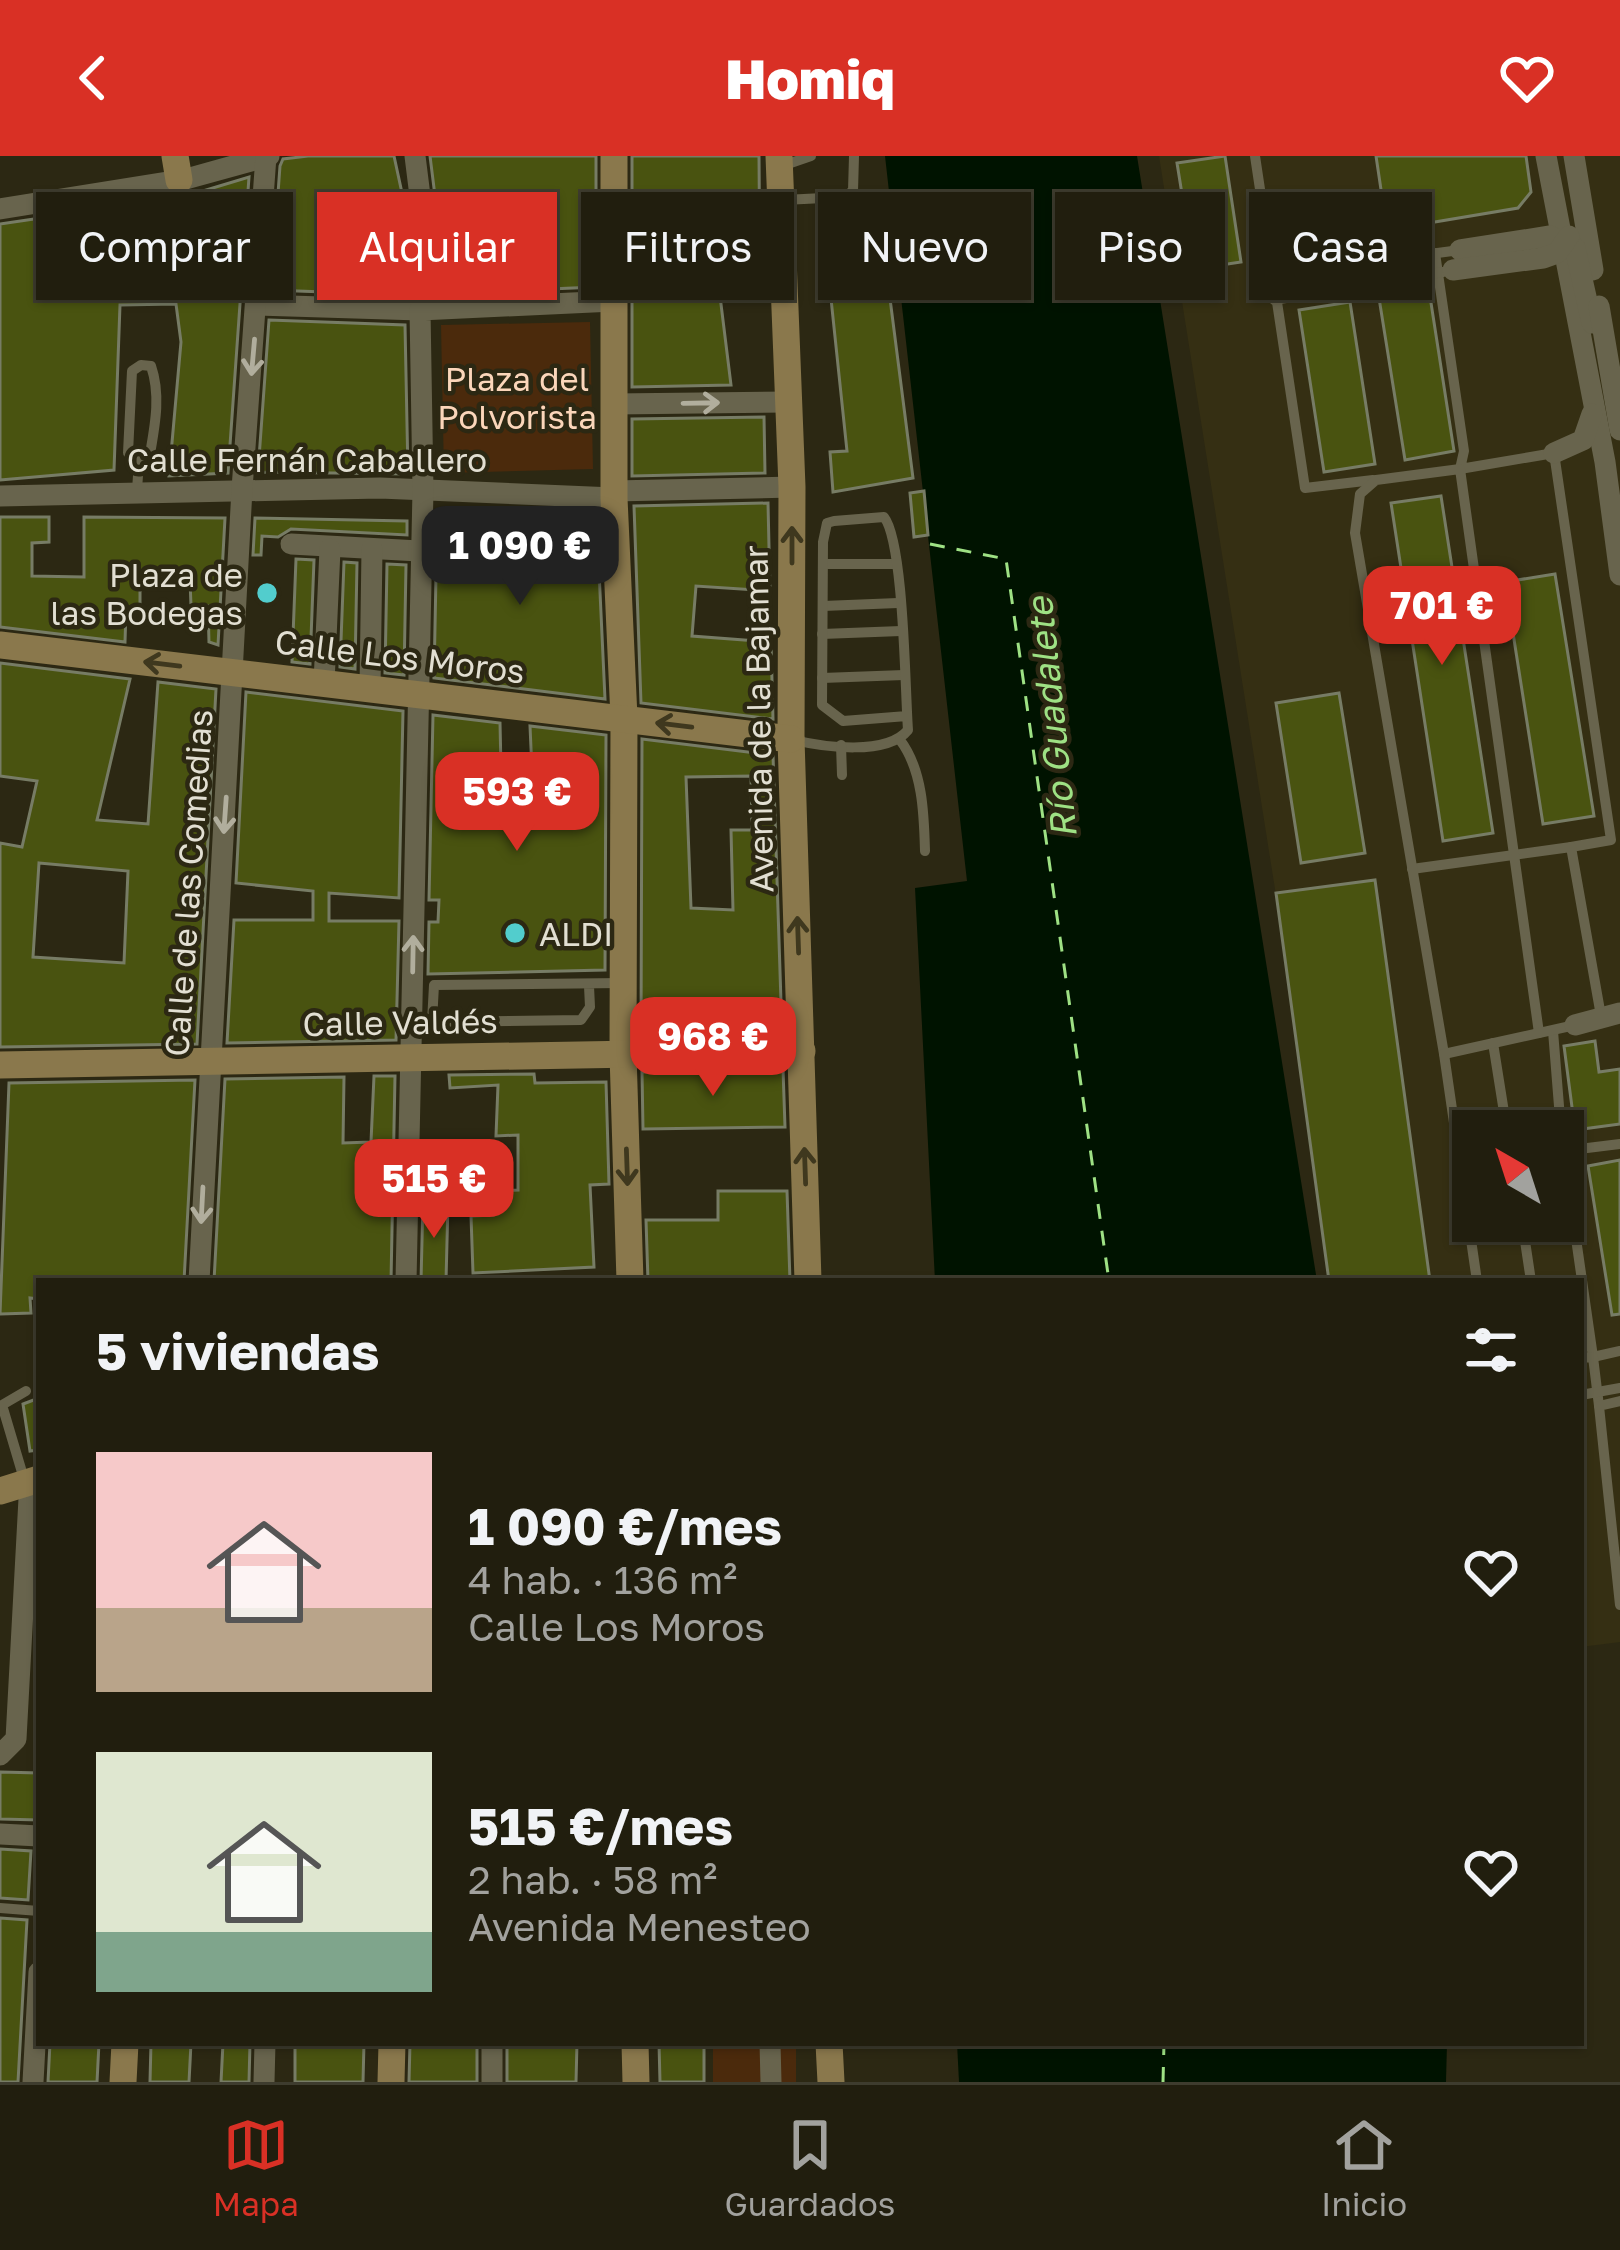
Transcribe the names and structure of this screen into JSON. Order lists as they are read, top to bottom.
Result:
{
  "streets": {
    "street": [
      "Calle Fernán Caballero",
      "Calle Los Moros",
      "Avenida de la Bajamar",
      "Calle de las Comedias",
      "Calle Valdés"
    ]
  },
  "crossings": [
    ["Calle Fernán Caballero", "Avenida de la Bajamar"],
    ["Calle Fernán Caballero", "Calle de las Comedias"],
    ["Calle Los Moros", "Avenida de la Bajamar"],
    ["Calle Los Moros", "Calle de las Comedias"],
    ["Avenida de la Bajamar", "Calle Valdés"],
    ["Calle de las Comedias", "Calle Valdés"]
  ],
  "one_way": ["Calle Los Moros"],
  "water": ["Río Guadalete"],
  "parks": ["Plaza del Polvorista"],
  "places": ["Plaza de las Bodegas", "ALDI"],
  "north": "top left",
  "page": {
    "header": "Homiq",
    "chip": [
      "Comprar",
      "Alquilar",
      "Filtros",
      "Nuevo",
      "Piso",
      "Casa"
    ],
    "price": [
      "1 090 €",
      "701 €",
      "593 €",
      "968 €",
      "515 €"
    ],
    "heading": "5 viviendas",
    "list": [
      {
        "name": "1 090 €/mes",
        "note": "4 hab. · 136 m² · Calle Los Moros"
      },
      {
        "name": "515 €/mes",
        "note": "2 hab. · 58 m² · Avenida Menesteo"
      }
    ],
    "tabs": ["Mapa", "Guardados", "Inicio"]
  }
}
